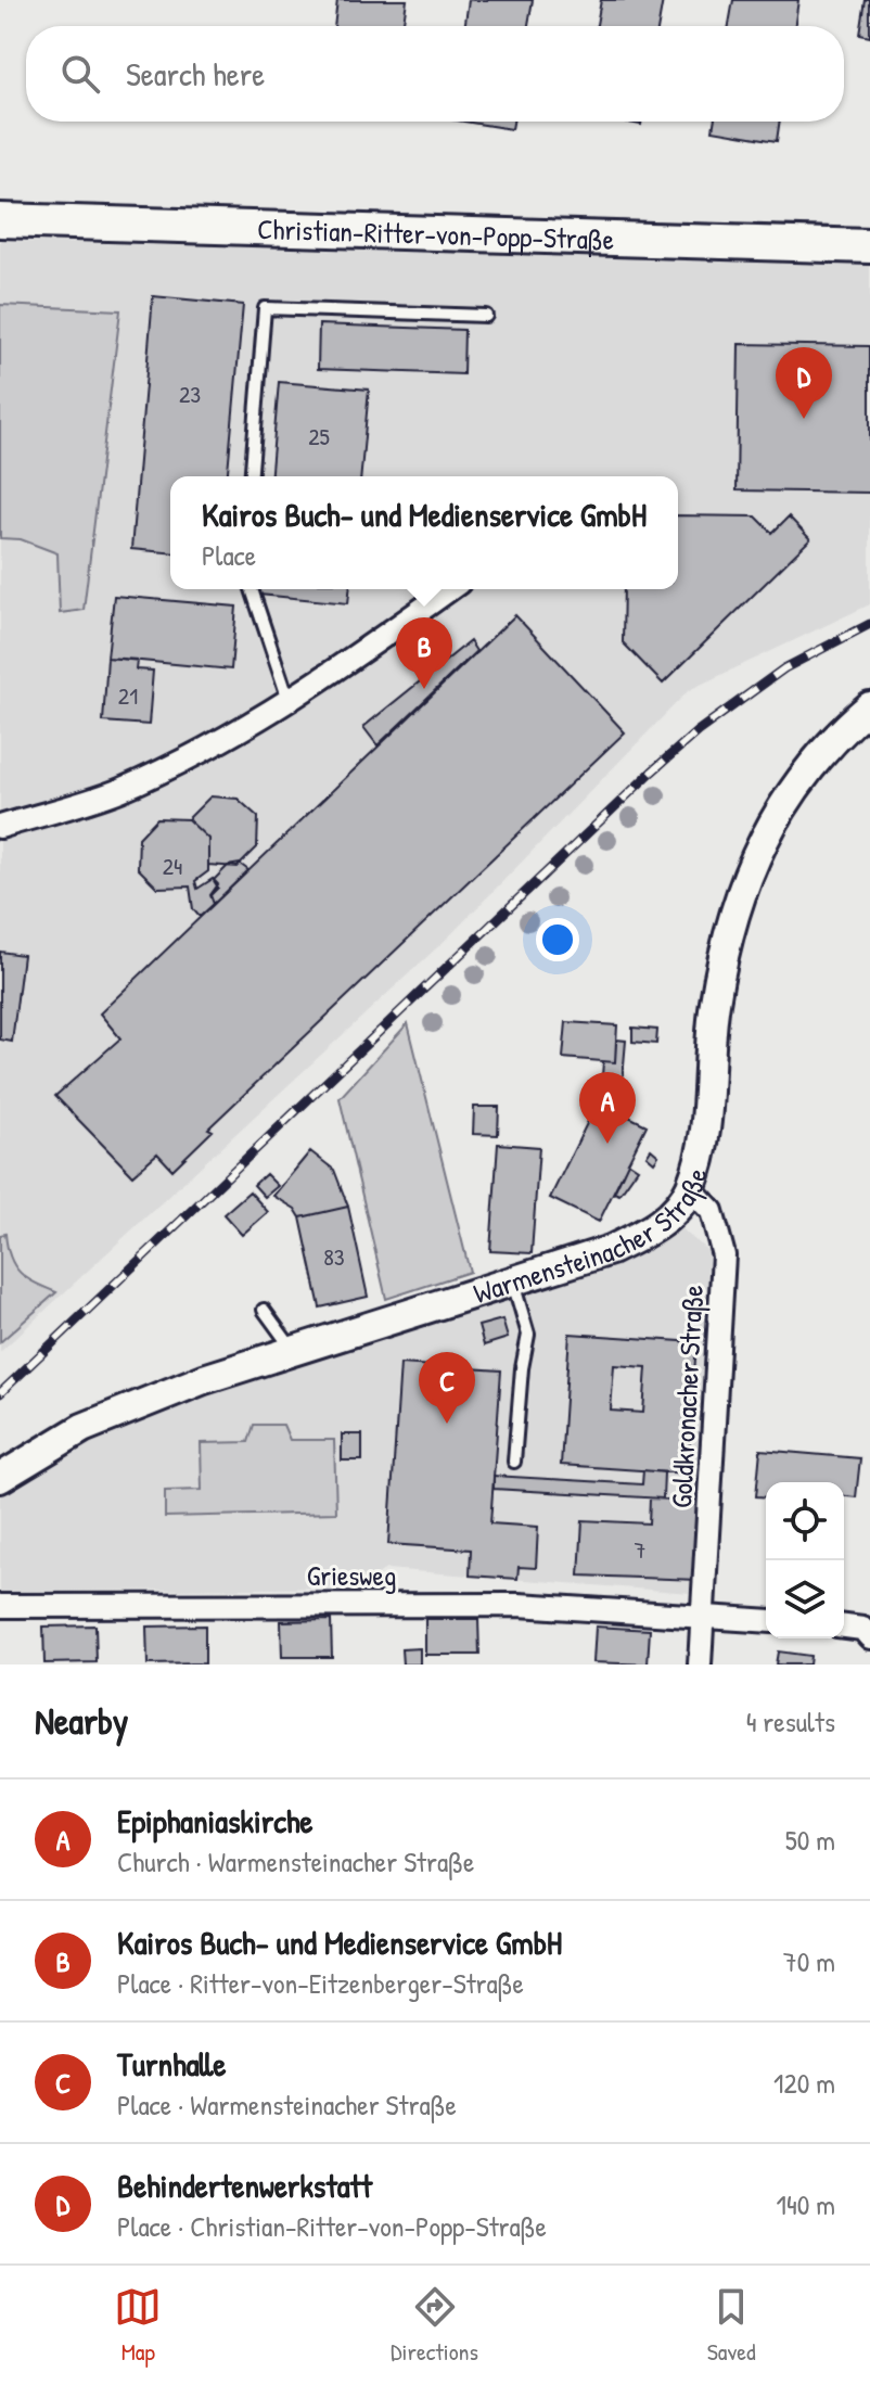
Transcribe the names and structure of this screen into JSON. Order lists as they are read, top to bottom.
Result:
{
  "streets": {
    "main road": ["Christian-Ritter-von-Popp-Straße"],
    "street": ["Warmensteinacher Straße", "Goldkronacher Straße", "Griesweg"]
  },
  "crossings": [
    ["Warmensteinacher Straße", "Goldkronacher Straße"],
    ["Goldkronacher Straße", "Griesweg"]
  ],
  "house_numbers": [
    "23",
    "25",
    "21",
    "24",
    "83",
    "7"
  ],
  "page": {
    "search": "Search here",
    "pins": [
      "D",
      "B",
      "A",
      "C"
    ],
    "popup": ["Kairos Buch- und Medienservice GmbH", "Place"],
    "heading": ["Nearby", "4 results"],
    "list": [
      {
        "mark": "A",
        "name": "Epiphaniaskirche",
        "note": "Church · Warmensteinacher Straße",
        "value": "50 m"
      },
      {
        "mark": "B",
        "name": "Kairos Buch- und Medienservice GmbH",
        "note": "Place · Ritter-von-Eitzenberger-Straße",
        "value": "70 m"
      },
      {
        "mark": "C",
        "name": "Turnhalle",
        "note": "Place · Warmensteinacher Straße",
        "value": "120 m"
      },
      {
        "mark": "D",
        "name": "Behindertenwerkstatt",
        "note": "Place · Christian-Ritter-von-Popp-Straße",
        "value": "140 m"
      }
    ],
    "nav": ["Map", "Directions", "Saved"]
  }
}
